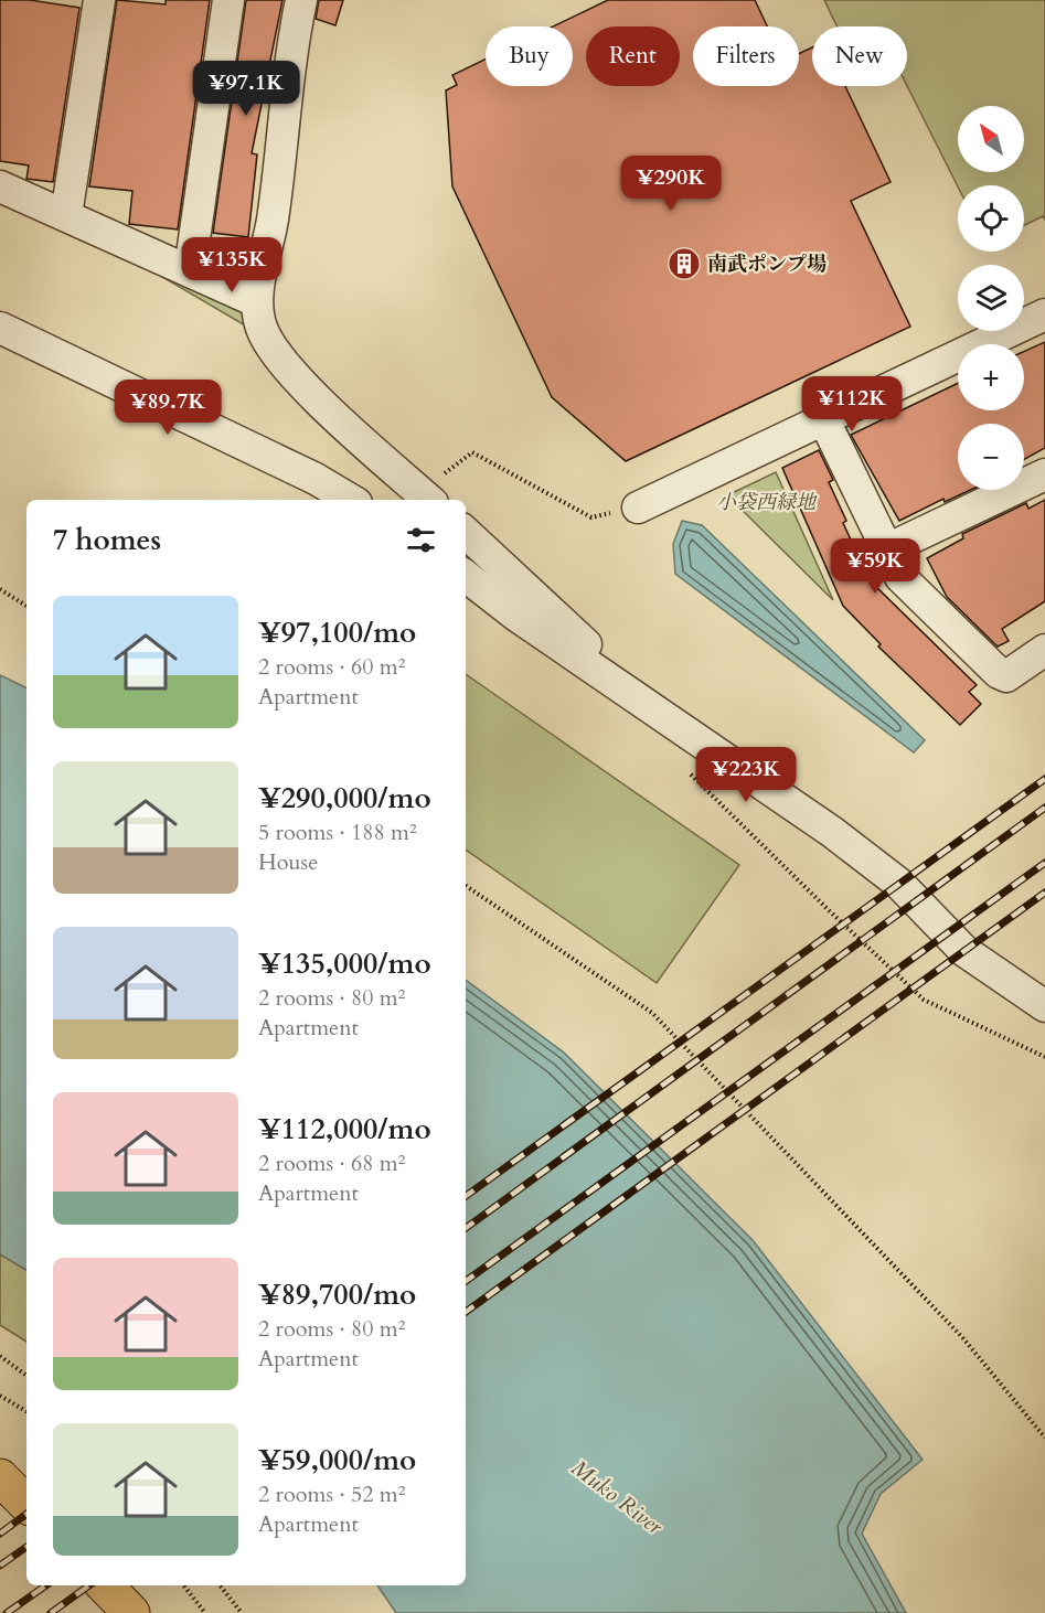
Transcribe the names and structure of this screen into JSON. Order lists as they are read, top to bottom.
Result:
{
  "water": ["Muko River"],
  "parks": ["小袋西緑地"],
  "places": {
    "building": ["南武ポンプ場"]
  },
  "north": "top left",
  "page": {
    "chip": [
      "Buy",
      "Rent",
      "Filters",
      "New"
    ],
    "price": [
      "¥97.1K",
      "¥290K",
      "¥135K",
      "¥112K",
      "¥89.7K",
      "¥59K",
      "¥223K"
    ],
    "map_buttons": ["+", "−"],
    "heading": "7 homes",
    "list": [
      {
        "name": "¥97,100/mo",
        "note": "2 rooms · 60 m² · Apartment"
      },
      {
        "name": "¥290,000/mo",
        "note": "5 rooms · 188 m² · House"
      },
      {
        "name": "¥135,000/mo",
        "note": "2 rooms · 80 m² · Apartment"
      },
      {
        "name": "¥112,000/mo",
        "note": "2 rooms · 68 m² · Apartment"
      },
      {
        "name": "¥89,700/mo",
        "note": "2 rooms · 80 m² · Apartment"
      },
      {
        "name": "¥59,000/mo",
        "note": "2 rooms · 52 m² · Apartment"
      }
    ]
  }
}
